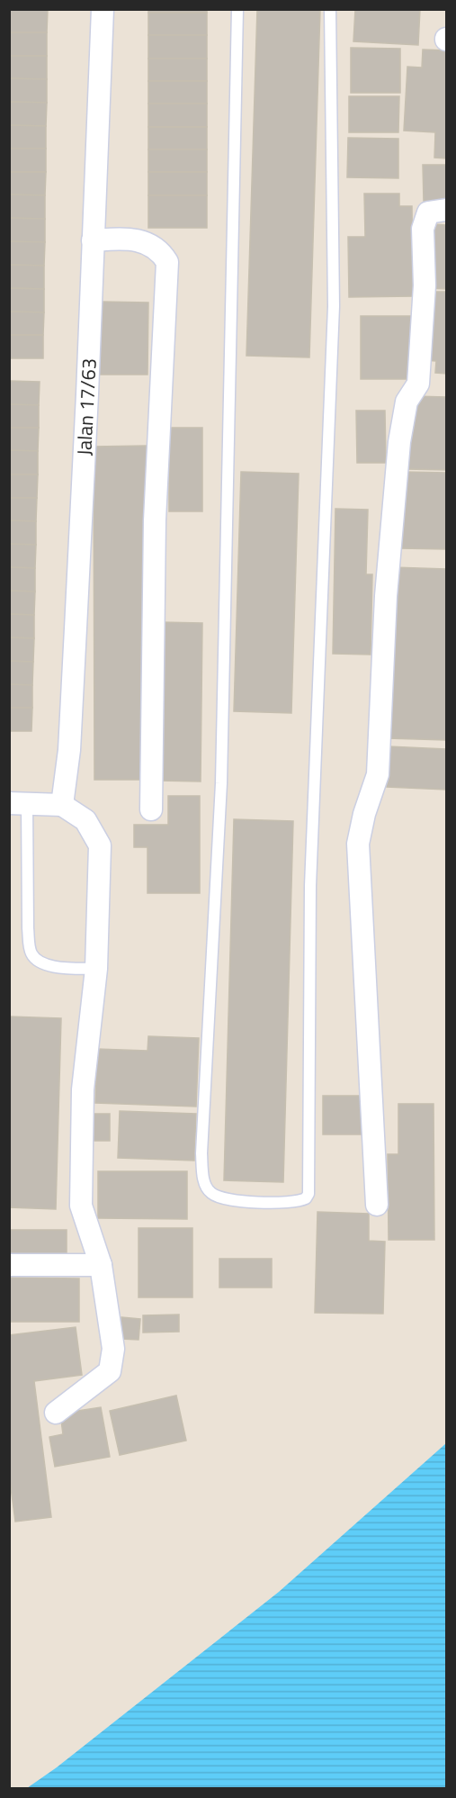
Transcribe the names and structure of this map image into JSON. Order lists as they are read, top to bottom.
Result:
{
  "streets": {
    "street": ["Jalan 17/63"]
  }
}
